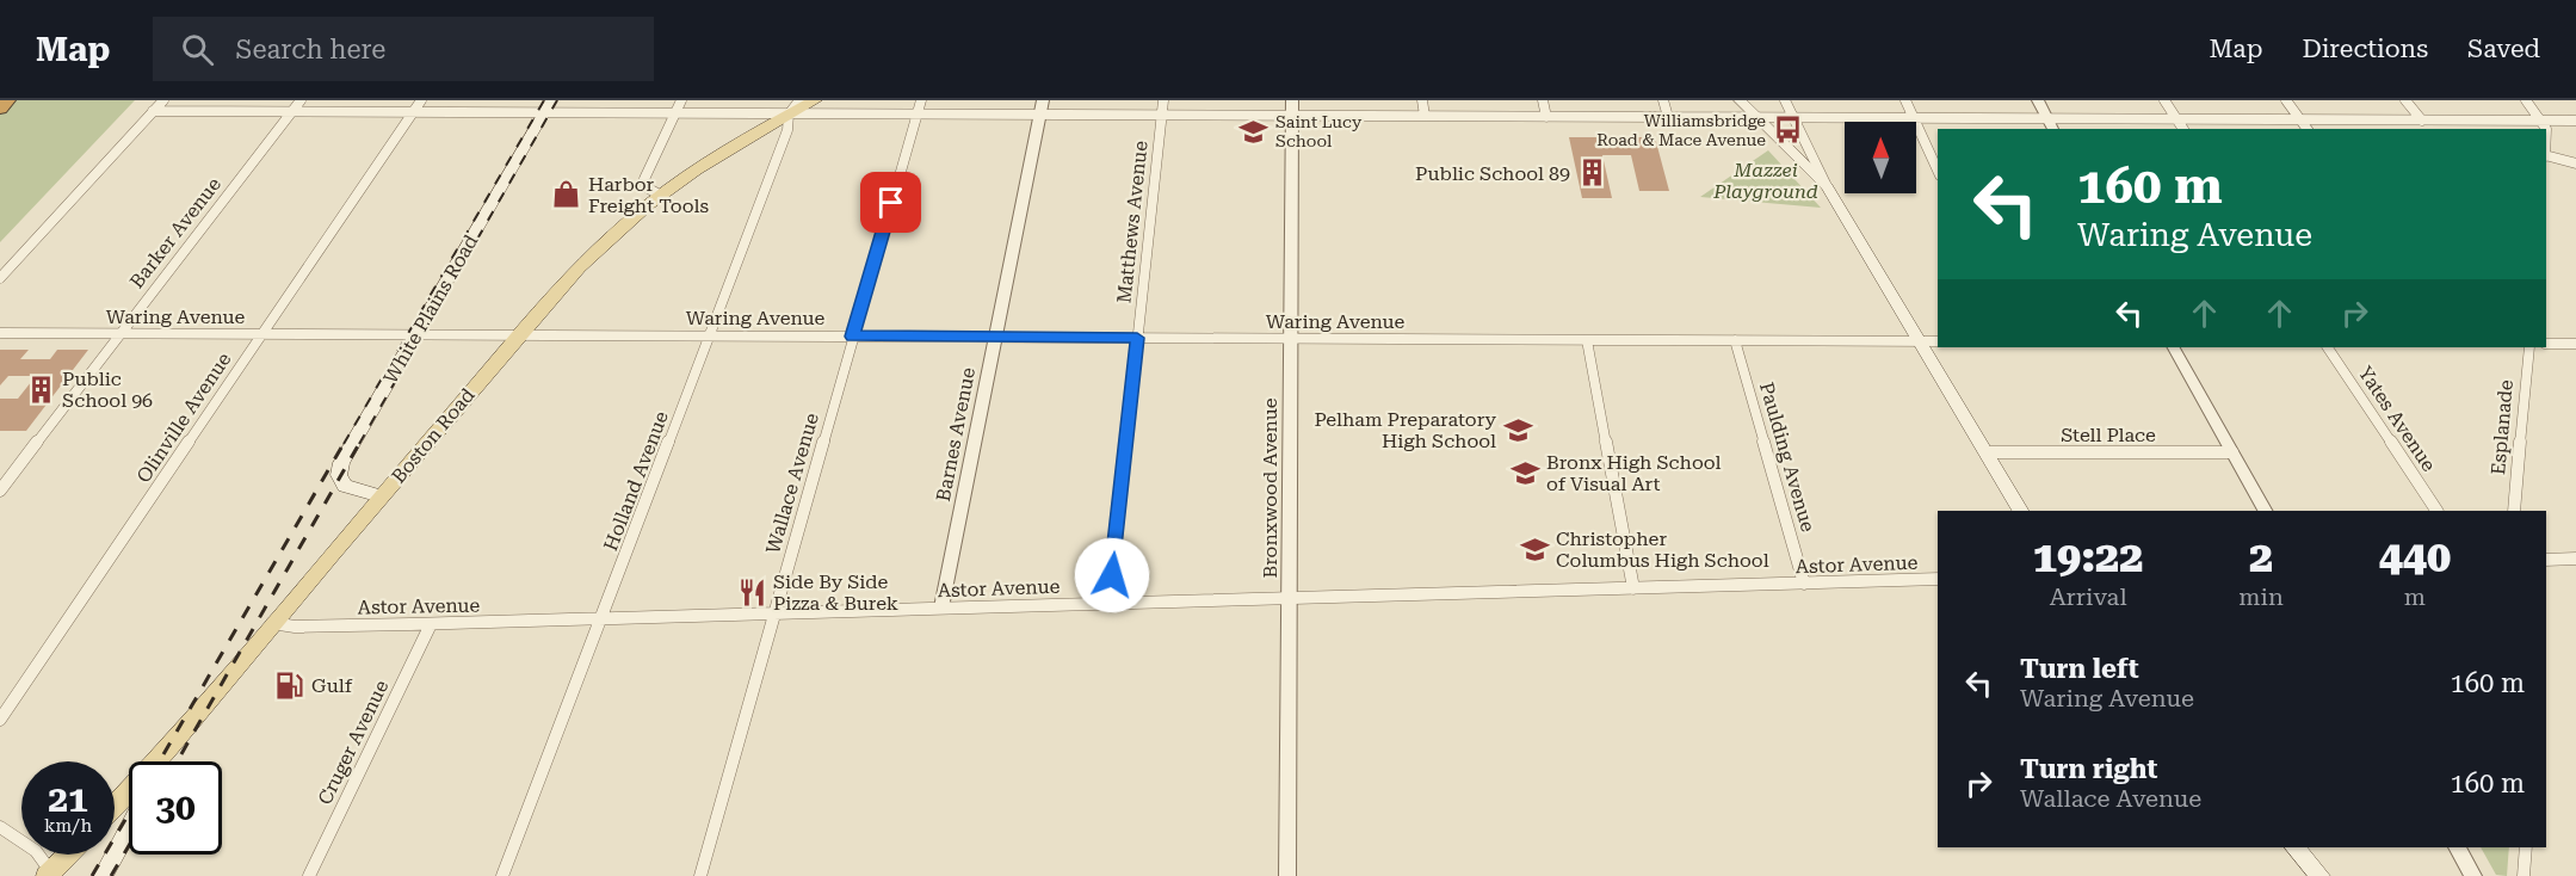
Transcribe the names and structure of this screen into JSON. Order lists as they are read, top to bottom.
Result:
{
  "streets": {
    "main road": ["White Plains Road", "Boston Road"],
    "street": [
      "Matthews Avenue",
      "Barker Avenue",
      "Waring Avenue",
      "Olinville Avenue",
      "Yates Avenue",
      "Esplanade",
      "Barnes Avenue",
      "Stell Place",
      "Paulding Avenue",
      "Holland Avenue",
      "Wallace Avenue",
      "Bronxwood Avenue",
      "Astor Avenue",
      "Cruger Avenue"
    ]
  },
  "crossings": [
    ["Matthews Avenue", "Waring Avenue"],
    ["Matthews Avenue", "Astor Avenue"],
    ["Barker Avenue", "Waring Avenue"],
    ["White Plains Road", "Waring Avenue"],
    ["White Plains Road", "Boston Road"],
    ["Waring Avenue", "Olinville Avenue"],
    ["Waring Avenue", "Barnes Avenue"],
    ["Waring Avenue", "Boston Road"],
    ["Waring Avenue", "Paulding Avenue"],
    ["Waring Avenue", "Holland Avenue"],
    ["Waring Avenue", "Wallace Avenue"],
    ["Waring Avenue", "Bronxwood Avenue"],
    ["Barnes Avenue", "Astor Avenue"],
    ["Boston Road", "Holland Avenue"],
    ["Boston Road", "Astor Avenue"],
    ["Paulding Avenue", "Astor Avenue"],
    ["Holland Avenue", "Astor Avenue"],
    ["Wallace Avenue", "Astor Avenue"],
    ["Bronxwood Avenue", "Astor Avenue"],
    ["Astor Avenue", "Cruger Avenue"]
  ],
  "parks": ["Mazzei Playground"],
  "places": {
    "bus stop": ["Williamsbridge Road & Mace Avenue"],
    "school or university": [
      "Saint Lucy School",
      "Pelham Preparatory High School",
      "Bronx High School of Visual Art",
      "Christopher Columbus High School"
    ],
    "building": ["Public School 89", "Public School 96"],
    "shop": ["Harbor Freight Tools"],
    "restaurant": ["Side By Side Pizza & Burek"],
    "fuel station": ["Gulf"]
  },
  "north": "top",
  "page": {
    "header": "Map",
    "search": "Search here",
    "nav": ["Map", "Directions", "Saved"],
    "turn": ["160 m", "Waring Avenue"],
    "eta": [
      "19:22",
      "Arrival",
      "2",
      "min",
      "440",
      "m"
    ],
    "list": [
      {
        "name": "Turn left",
        "note": "Waring Avenue",
        "value": "160 m"
      },
      {
        "name": "Turn right",
        "note": "Wallace Avenue",
        "value": "160 m"
      }
    ],
    "speed": "21 km/h",
    "limit": "30"
  }
}
